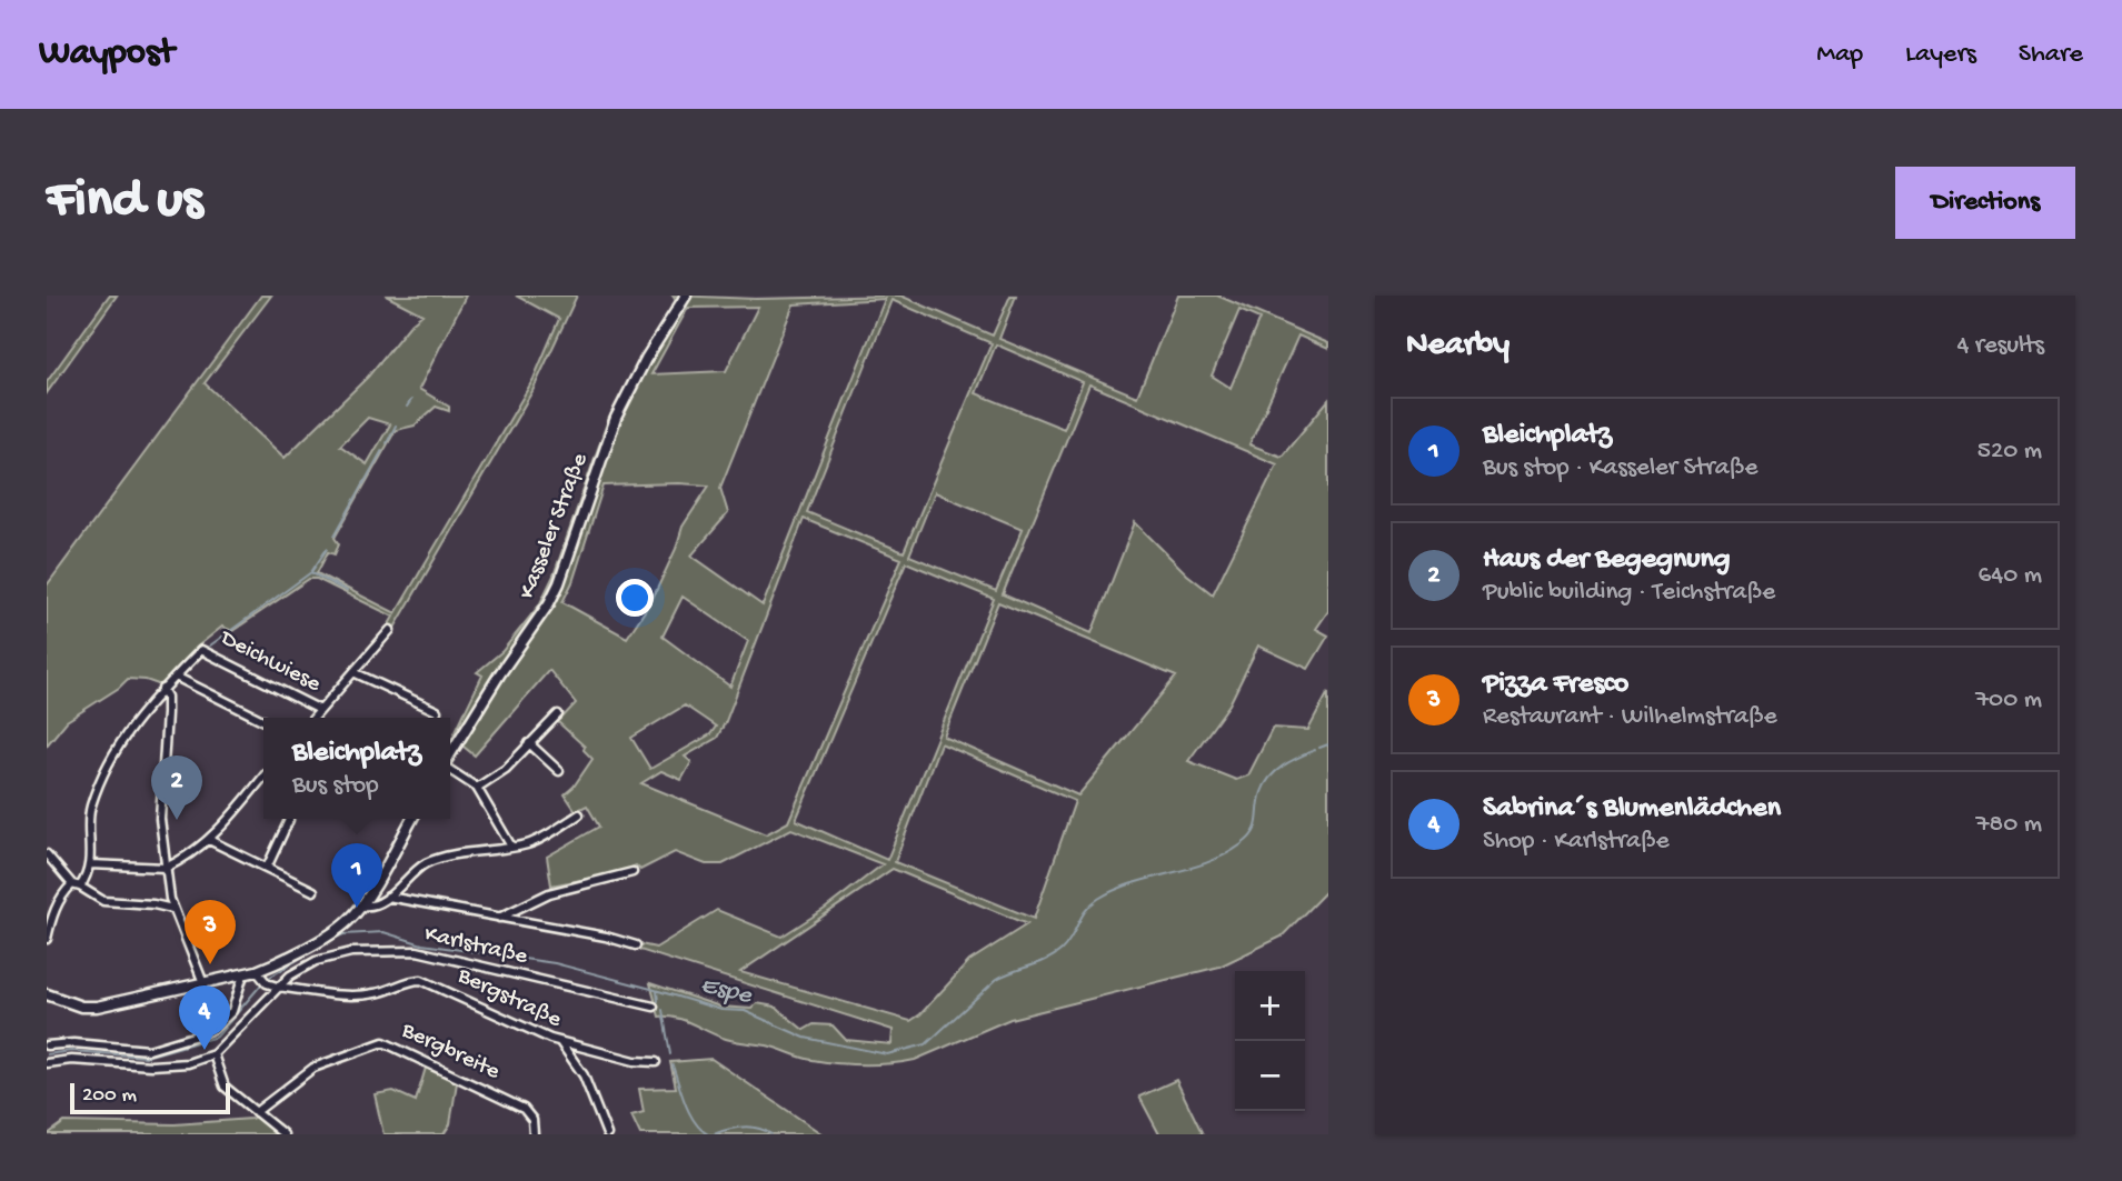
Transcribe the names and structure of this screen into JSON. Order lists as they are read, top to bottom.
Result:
{
  "streets": {
    "street": [
      "Kasseler Straße",
      "Deichwiese",
      "Karlstraße",
      "Bergstraße",
      "Bergbreite"
    ]
  },
  "crossings": [
    ["Karlstraße", "Bergstraße"]
  ],
  "water": ["Espe"],
  "scale_bar": "200 m",
  "page": {
    "header": "Waypost",
    "nav": ["Map", "Layers", "Share"],
    "buttons": "Directions",
    "title": "Find us",
    "heading": ["Nearby", "4 results"],
    "list": [
      {
        "mark": "1",
        "name": "Bleichplatz",
        "note": "Bus stop · Kasseler Straße",
        "value": "520 m"
      },
      {
        "mark": "2",
        "name": "Haus der Begegnung",
        "note": "Public building · Teichstraße",
        "value": "640 m"
      },
      {
        "mark": "3",
        "name": "Pizza Fresco",
        "note": "Restaurant · Wilhelmstraße",
        "value": "700 m"
      },
      {
        "mark": "4",
        "name": "Sabrina´s Blumenlädchen",
        "note": "Shop · Karlstraße",
        "value": "780 m"
      }
    ],
    "popup": ["Bleichplatz", "Bus stop"],
    "pins": [
      "2",
      "1",
      "3",
      "4"
    ],
    "map_buttons": ["+", "−"],
    "scale": "200 m"
  }
}
